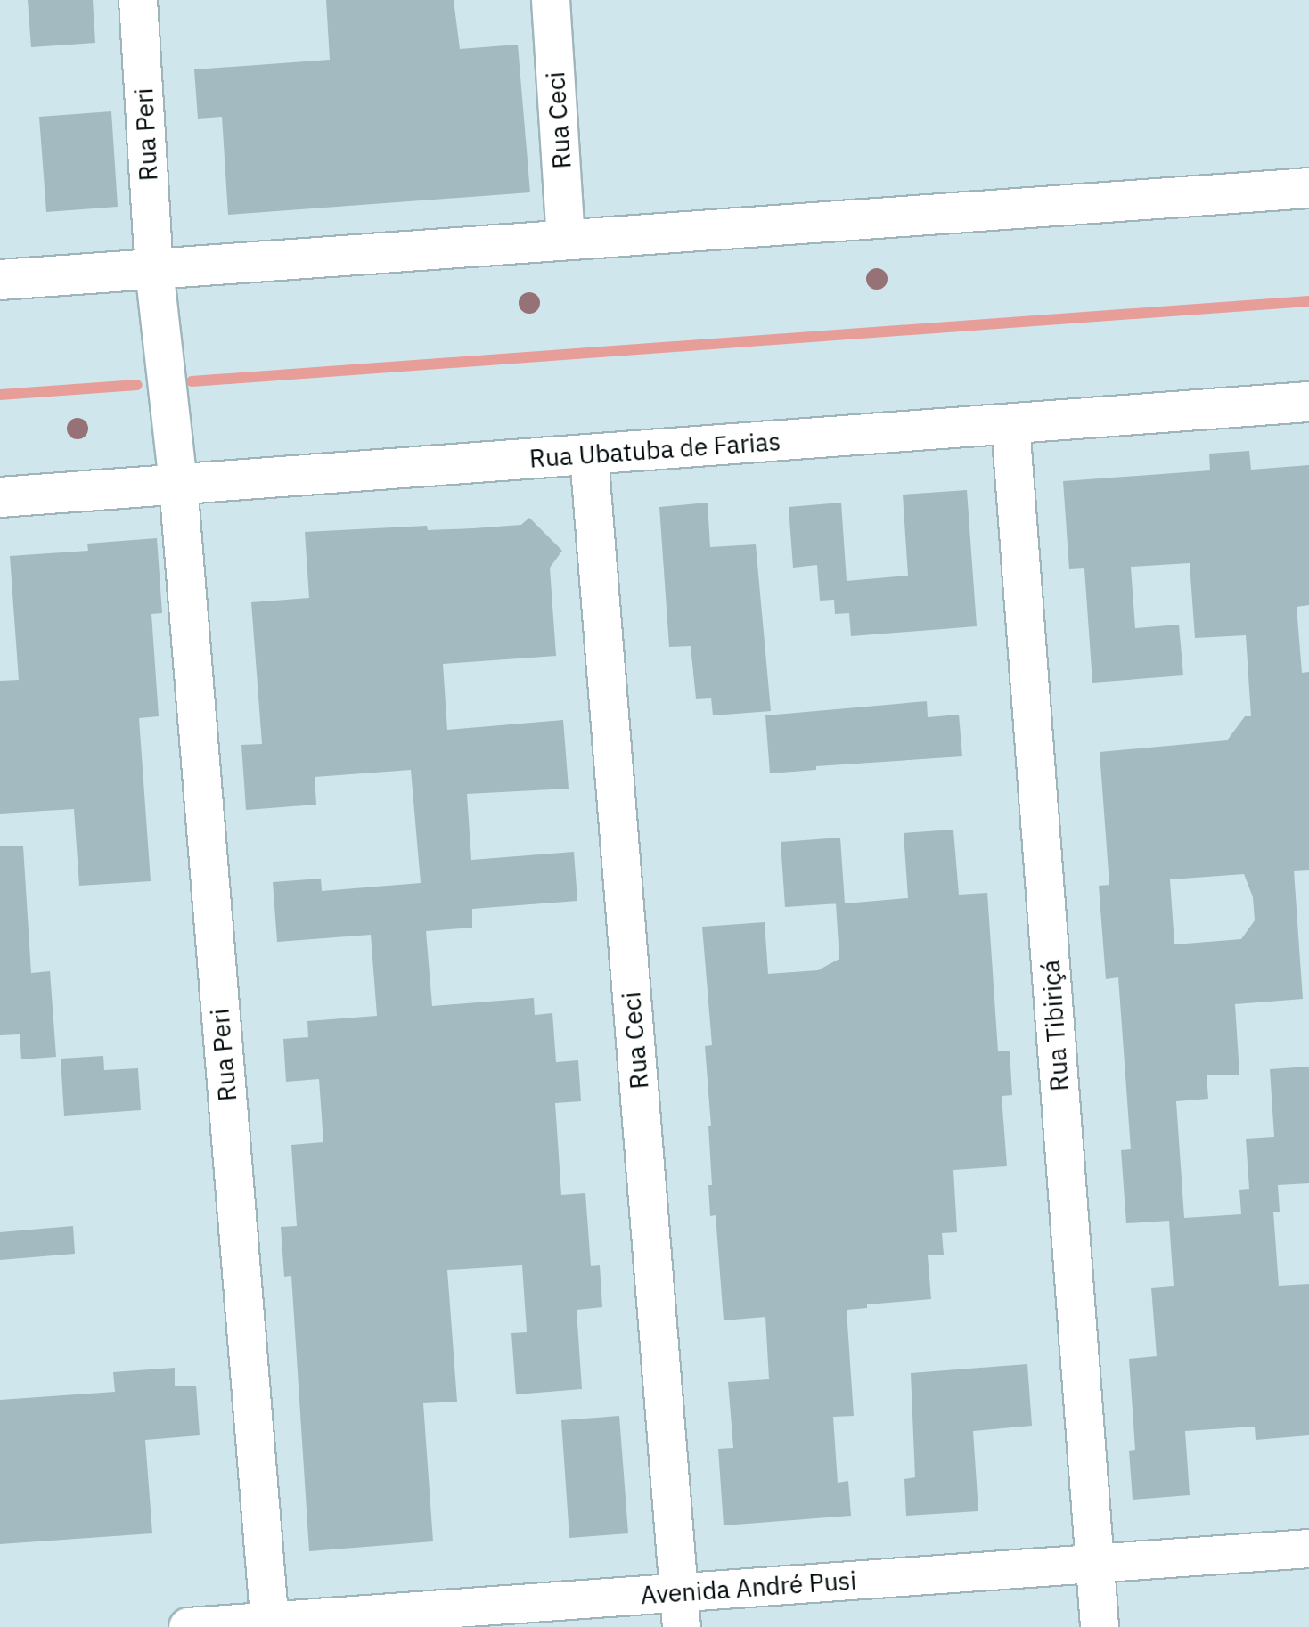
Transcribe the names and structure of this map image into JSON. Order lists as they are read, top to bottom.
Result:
{
  "streets": {
    "street": [
      "Rua Ceci",
      "Rua Peri",
      "Rua Ubatuba de Farias",
      "Rua Tibiriçá",
      "Avenida André Pusi"
    ]
  },
  "crossings": [
    ["Rua Ceci", "Rua Ubatuba de Farias"],
    ["Rua Ceci", "Avenida André Pusi"],
    ["Rua Peri", "Rua Ubatuba de Farias"],
    ["Rua Peri", "Avenida André Pusi"],
    ["Rua Ubatuba de Farias", "Rua Tibiriçá"],
    ["Rua Tibiriçá", "Avenida André Pusi"]
  ]
}
